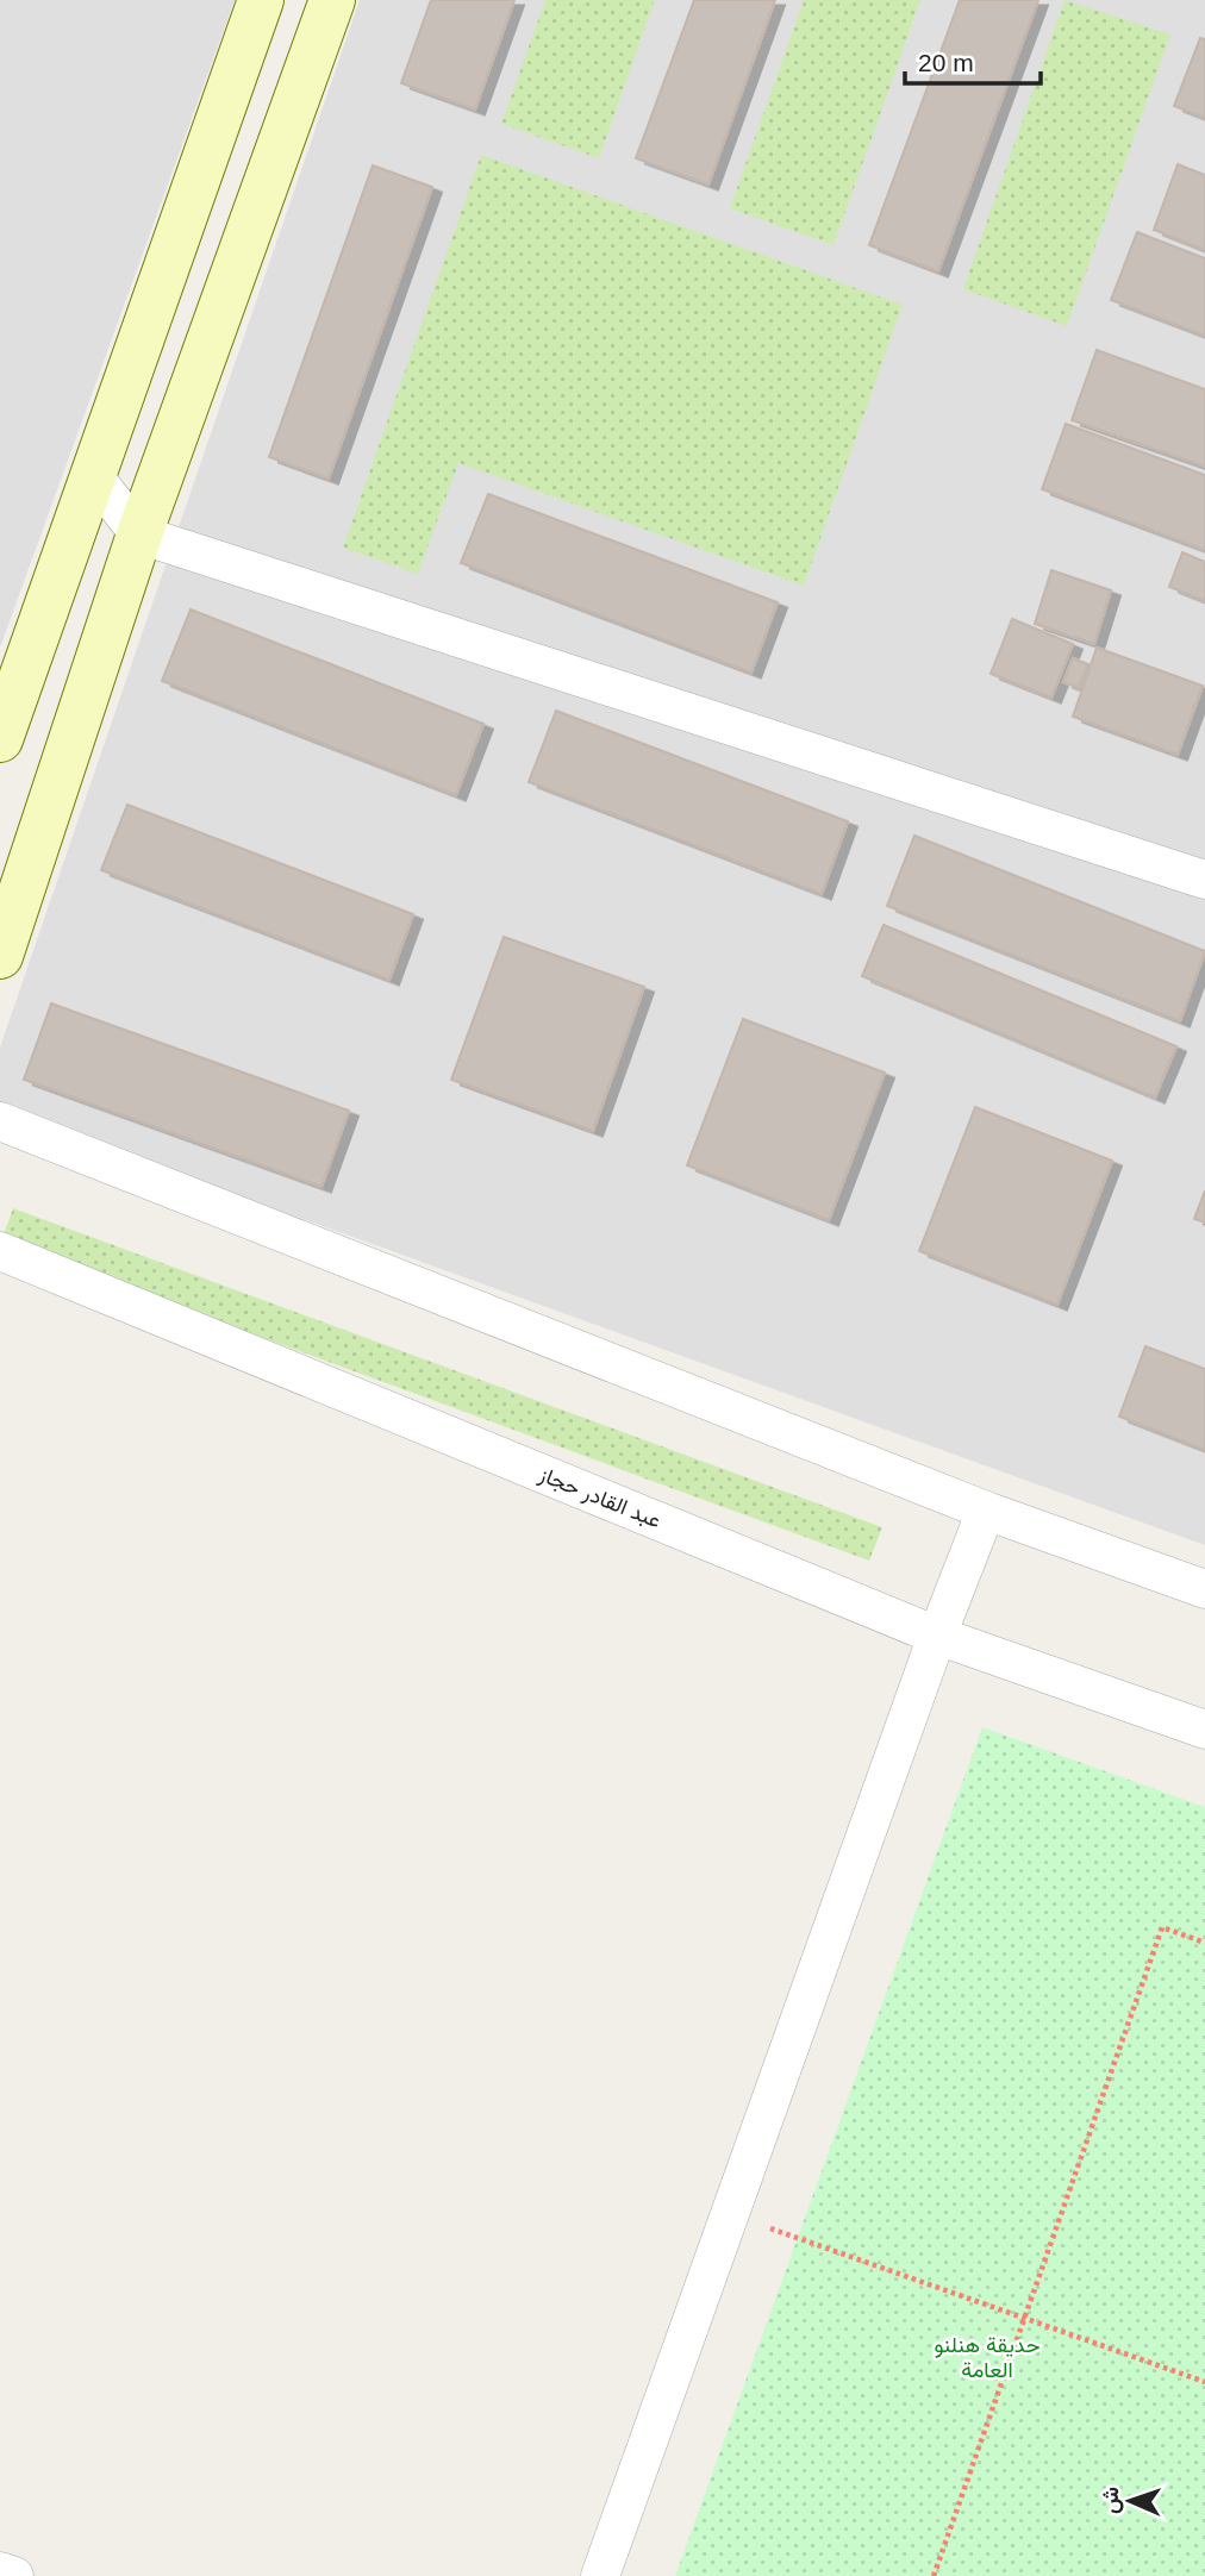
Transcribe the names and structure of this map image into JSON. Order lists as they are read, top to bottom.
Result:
{
  "streets": {
    "street": ["عبد القادر حجاز"]
  },
  "parks": ["حديقة هنلنو العامة"],
  "scale_bar": "20 m",
  "north": "left"
}
